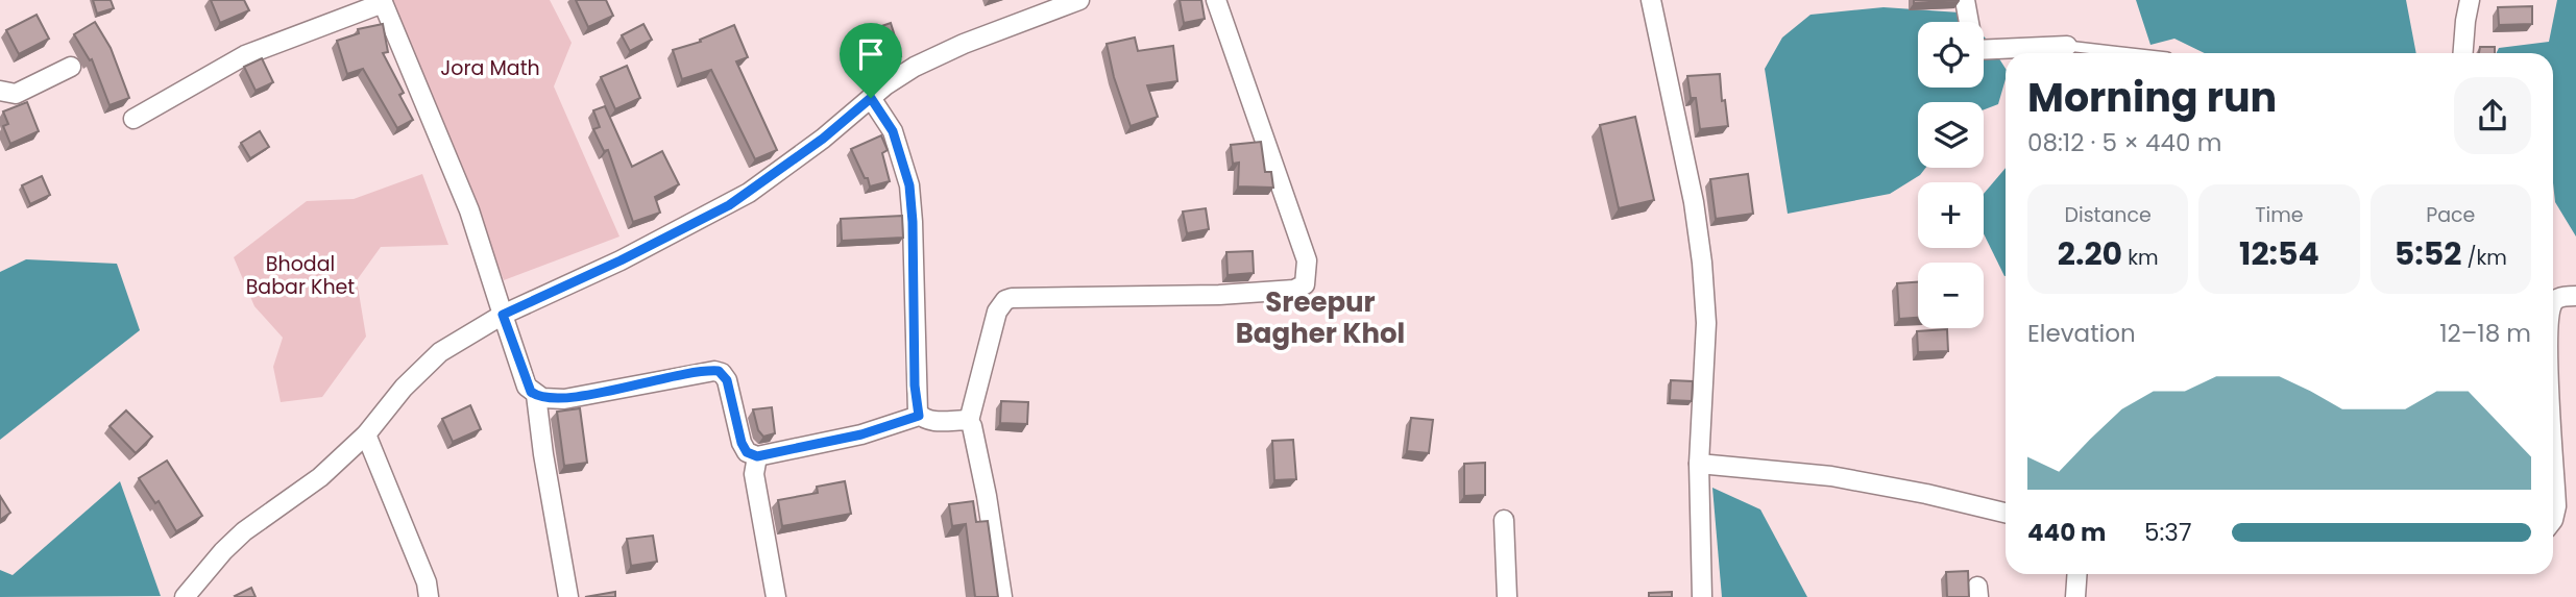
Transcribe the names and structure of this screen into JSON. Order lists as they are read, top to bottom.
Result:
{
  "districts": ["Sreepur Bagher Khol"],
  "parks": ["Jora Math", "Bhodal Babar Khet"],
  "page": {
    "map_buttons": ["+", "−"],
    "heading": ["Morning run", "08:12 · 5 × 440 m"],
    "stats": [
      ["Distance", "2.20 km"],
      ["Time", "12:54"],
      ["Pace", "5:52 /km"]
    ],
    "chart": ["Elevation", "12–18 m"],
    "list": [
      {
        "name": "440 m",
        "note": "5:37"
      }
    ]
  }
}
